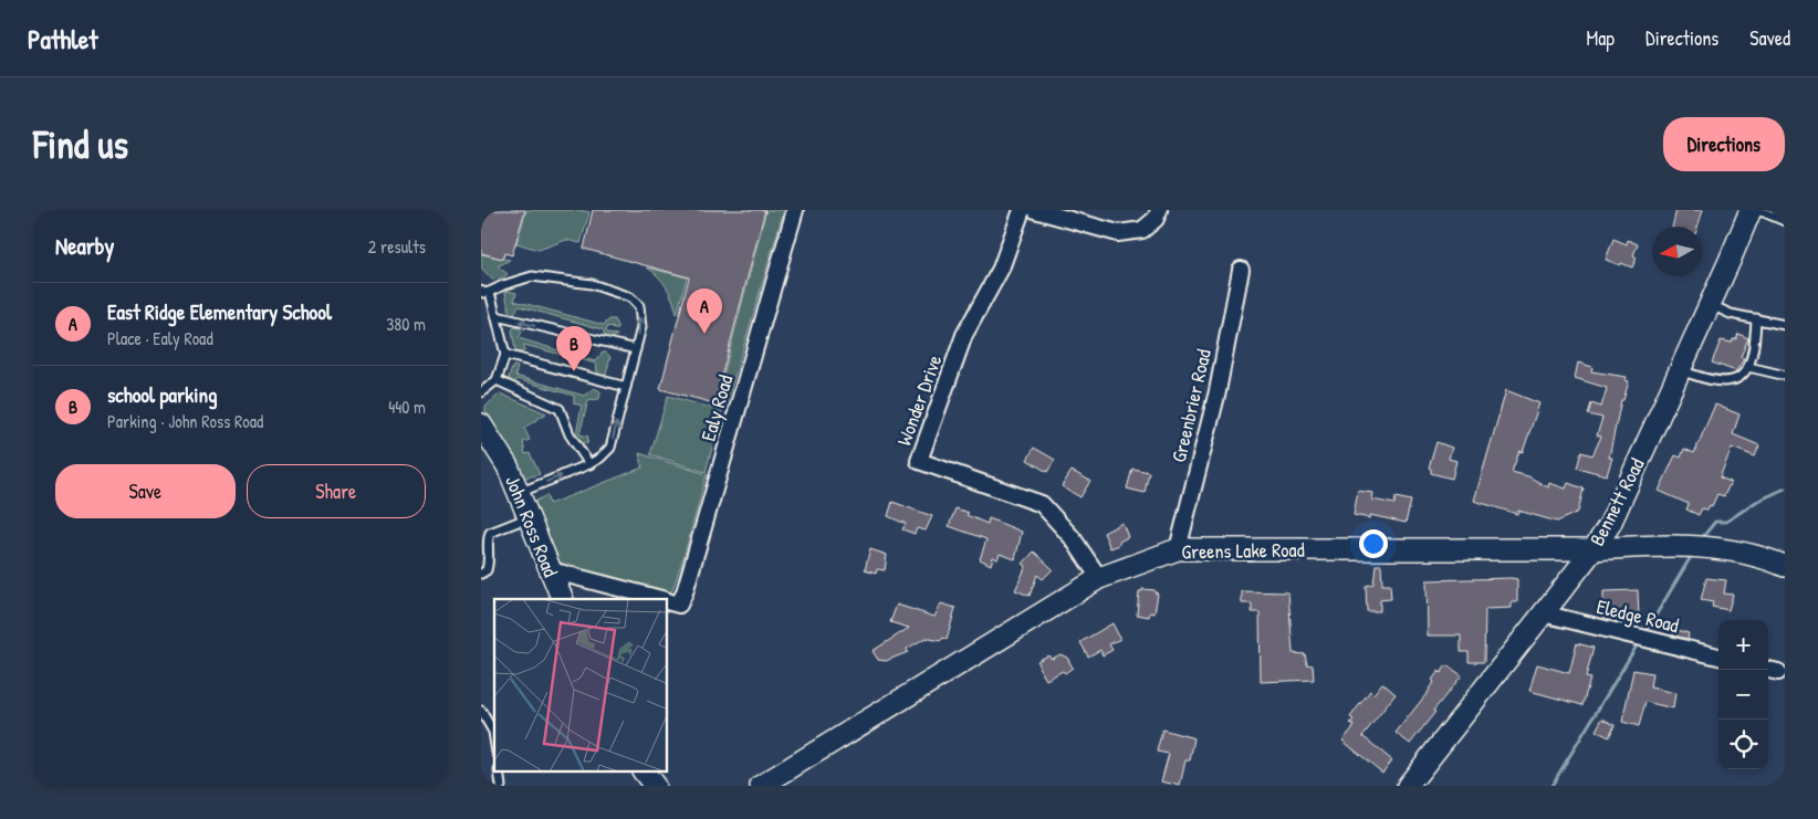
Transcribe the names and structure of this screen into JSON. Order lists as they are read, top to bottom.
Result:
{
  "streets": {
    "street": [
      "Wonder Drive",
      "Greenbrier Road",
      "Ealy Road",
      "Bennett Road",
      "John Ross Road",
      "Greens Lake Road",
      "Eledge Road"
    ]
  },
  "crossings": [
    ["Wonder Drive", "Greens Lake Road"],
    ["Greenbrier Road", "Greens Lake Road"],
    ["Ealy Road", "John Ross Road"],
    ["Bennett Road", "Greens Lake Road"],
    ["Bennett Road", "Eledge Road"]
  ],
  "north": "left",
  "page": {
    "header": "Pathlet",
    "nav": ["Map", "Directions", "Saved"],
    "buttons": [
      "Directions",
      ["Save", "Share"]
    ],
    "title": "Find us",
    "heading": ["Nearby", "2 results"],
    "list": [
      {
        "mark": "A",
        "name": "East Ridge Elementary School",
        "note": "Place · Ealy Road",
        "value": "380 m"
      },
      {
        "mark": "B",
        "name": "school parking",
        "note": "Parking · John Ross Road",
        "value": "440 m"
      }
    ],
    "pins": ["A", "B"],
    "map_buttons": ["+", "−"]
  }
}
